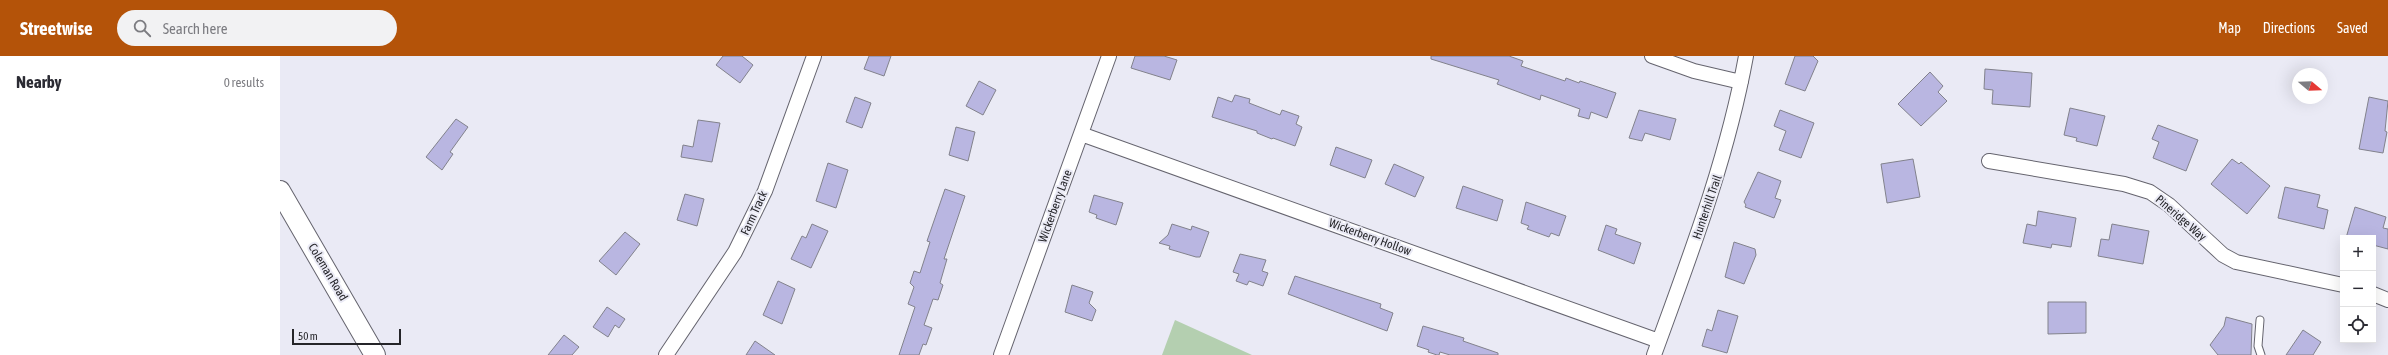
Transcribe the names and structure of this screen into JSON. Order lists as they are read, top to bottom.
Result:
{
  "streets": {
    "street": [
      "Wickerberry Lane",
      "Hunterhill Trail",
      "Farm Track",
      "Pineridge Way",
      "Wickerberry Hollow",
      "Coleman Road"
    ]
  },
  "crossings": [
    ["Wickerberry Lane", "Wickerberry Hollow"],
    ["Hunterhill Trail", "Wickerberry Hollow"]
  ],
  "scale_bar": "50 m",
  "north": "right",
  "page": {
    "header": "Streetwise",
    "search": "Search here",
    "nav": ["Map", "Directions", "Saved"],
    "heading": ["Nearby", "0 results"],
    "map_buttons": ["+", "−"],
    "scale": "50 m"
  }
}
